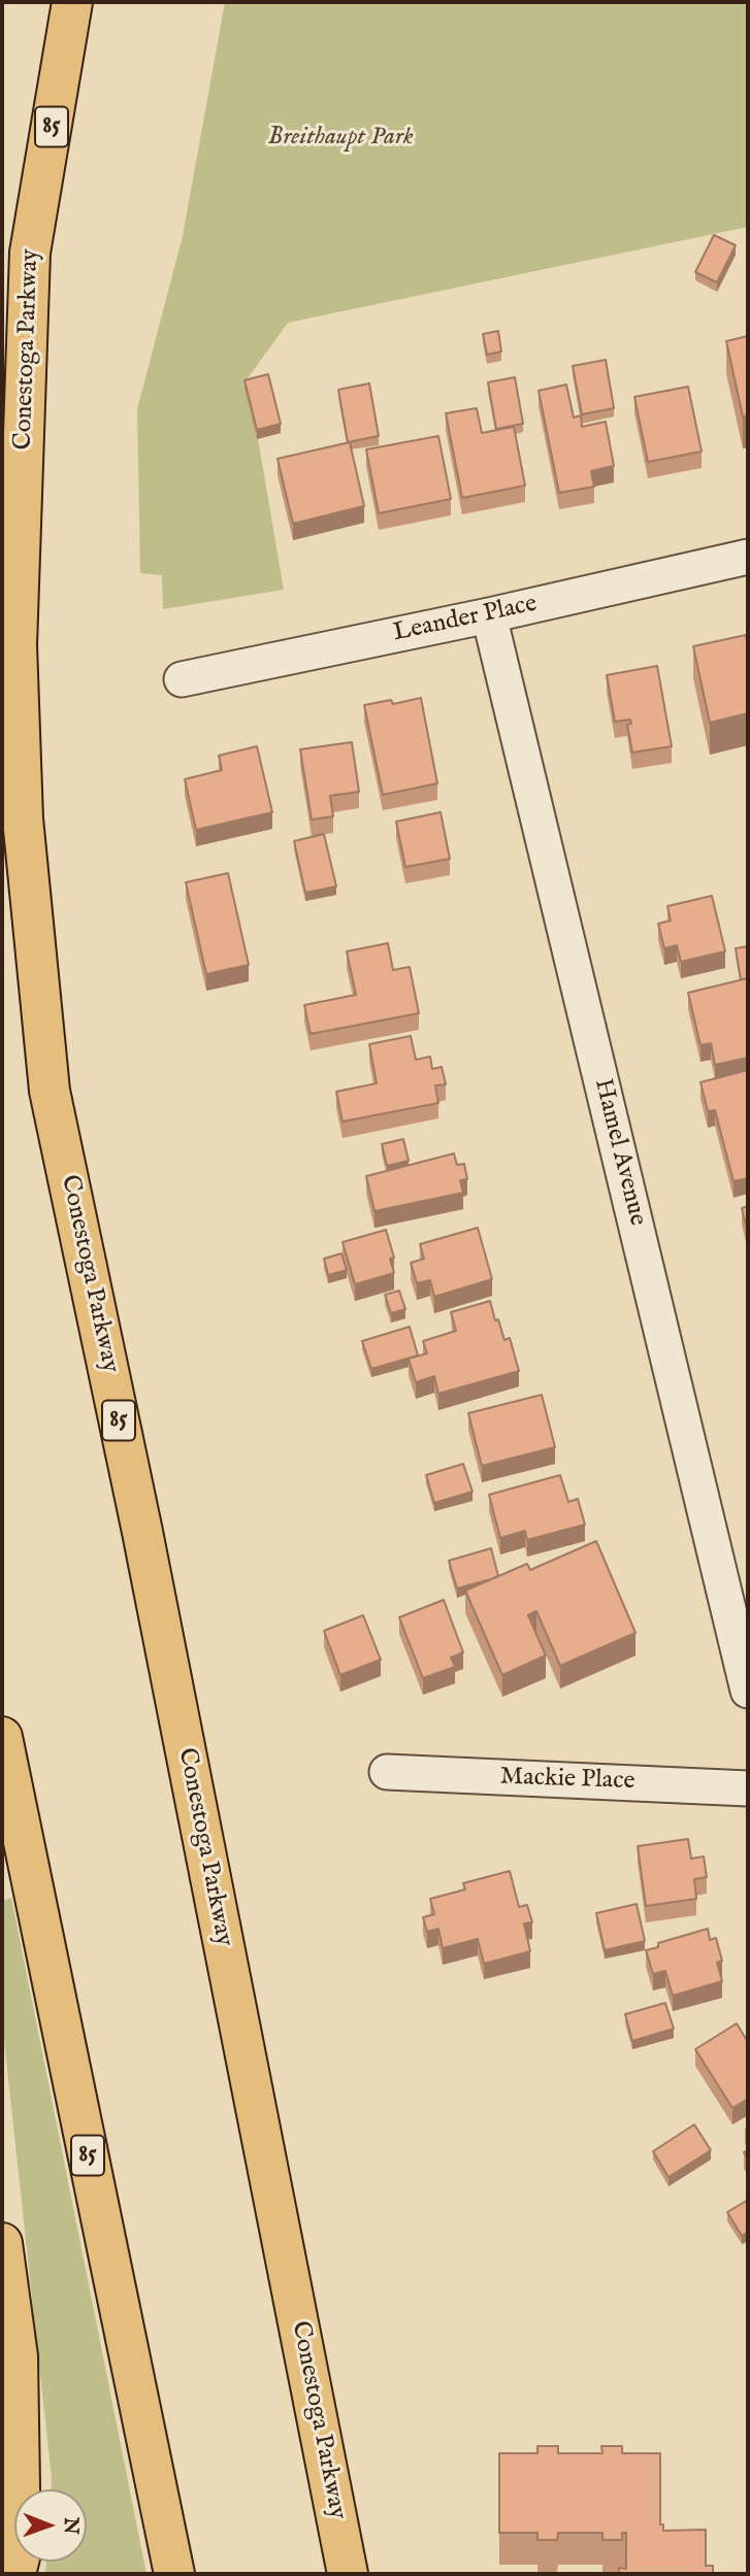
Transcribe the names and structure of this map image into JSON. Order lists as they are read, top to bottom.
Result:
{
  "streets": {
    "highway": ["85", "Conestoga Parkway"],
    "street": ["Leander Place", "Hamel Avenue", "Mackie Place"]
  },
  "crossings": [
    ["Leander Place", "Hamel Avenue"]
  ],
  "parks": ["Breithaupt Park"],
  "north": "right"
}
